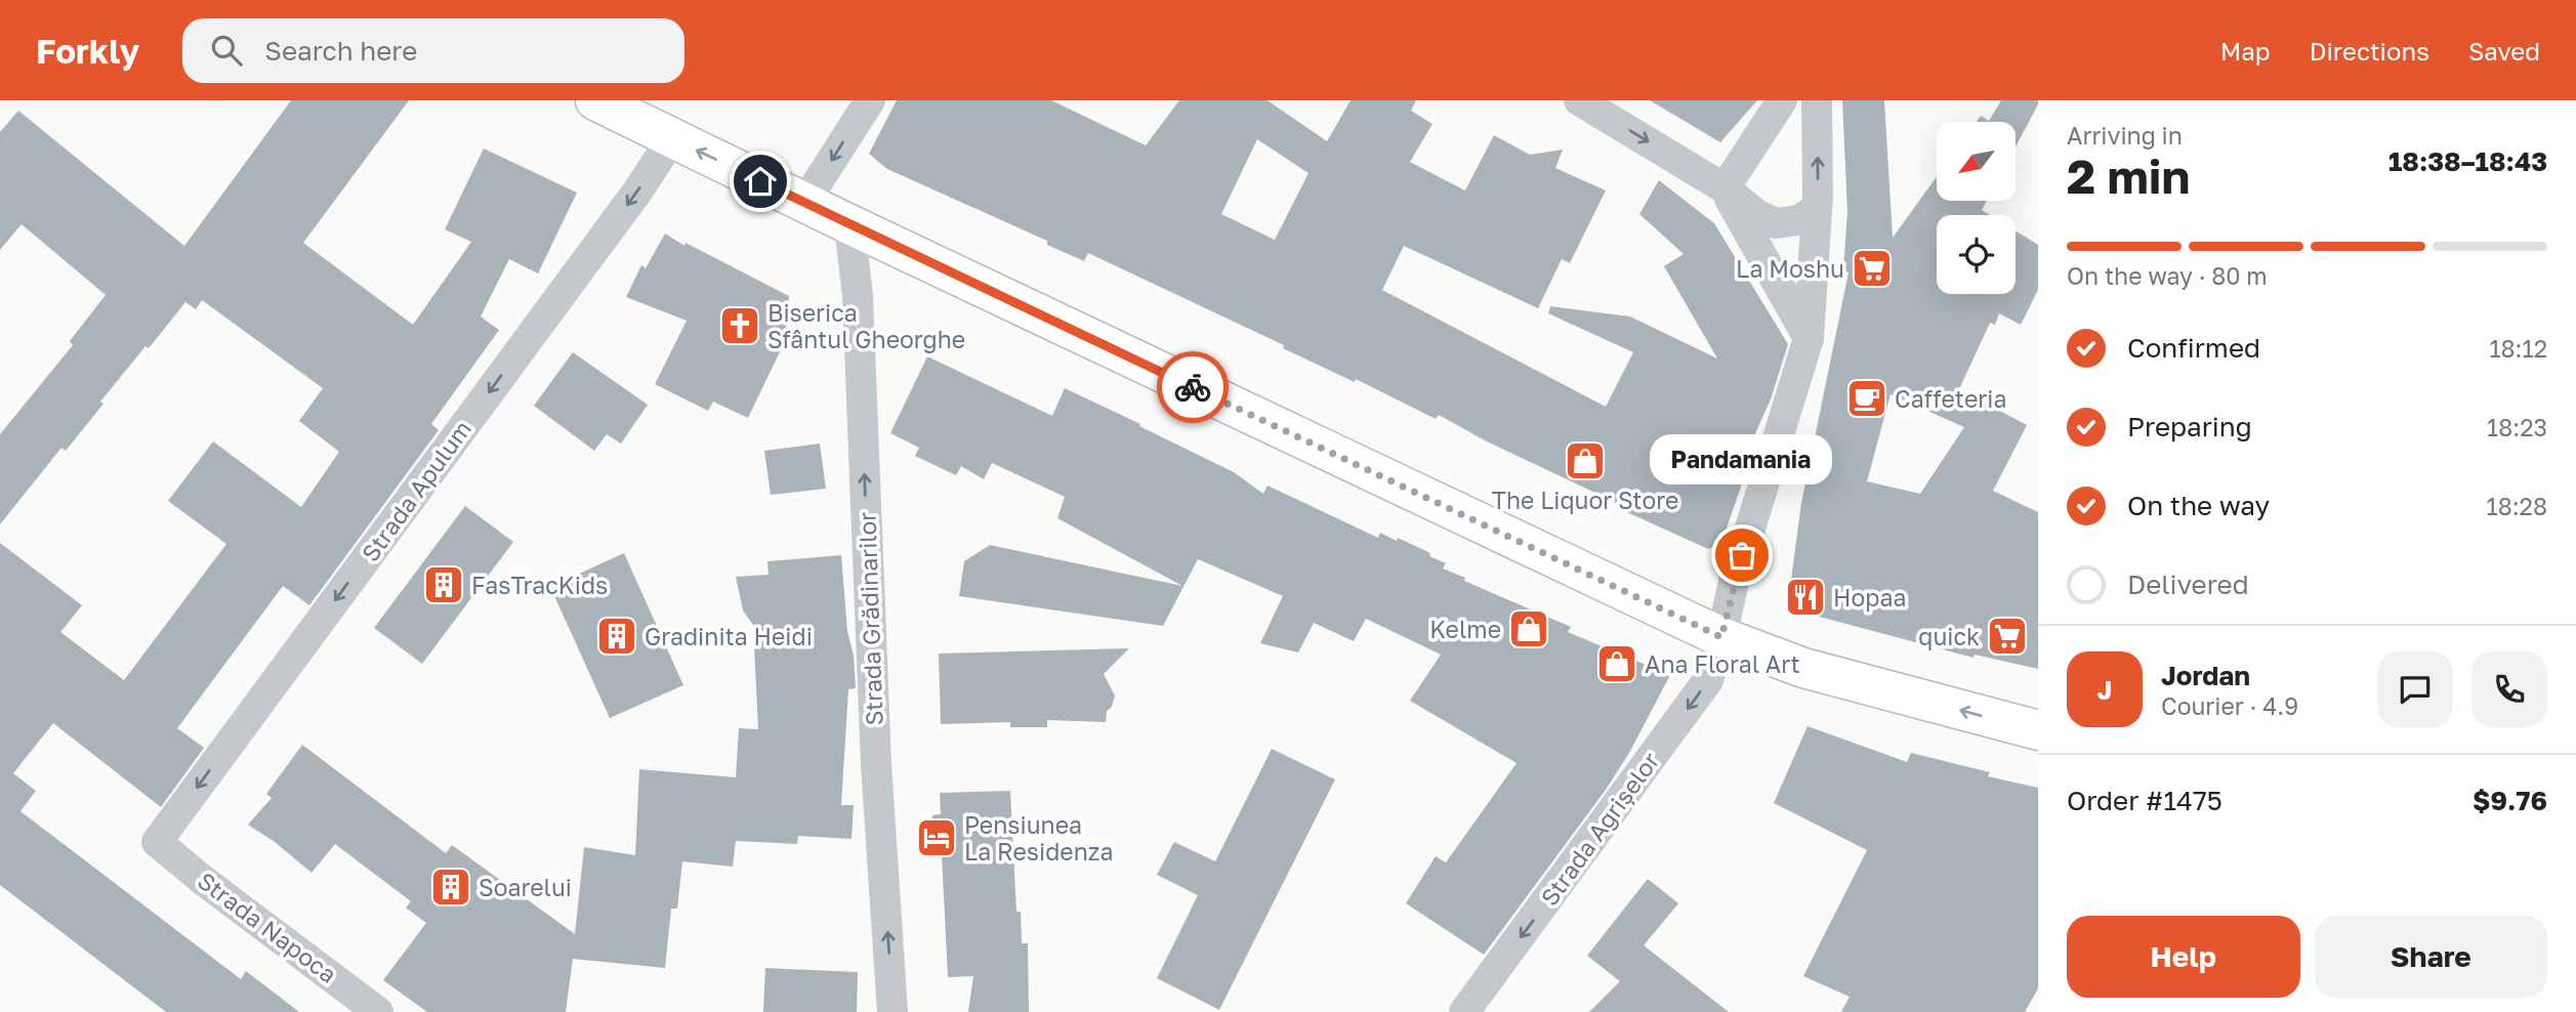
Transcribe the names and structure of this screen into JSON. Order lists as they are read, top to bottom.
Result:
{
  "streets": {
    "street": [
      "Strada Apulum",
      "Strada Grădinarilor",
      "Strada Agrișelor",
      "Strada Napoca"
    ]
  },
  "crossings": [
    ["Strada Apulum", "Strada Napoca"]
  ],
  "one_way": ["Strada Apulum", "Strada Grădinarilor"],
  "places": {
    "supermarket": ["La Moshu", "quick"],
    "church": ["Biserica Sfântul Gheorghe"],
    "cafe": ["Caffeteria"],
    "shop": ["The Liquor Store", "Kelme", "Ana Floral Art"],
    "other": ["Pandamania"],
    "building": ["FasTracKids", "Gradinita Heidi", "Soarelui"],
    "restaurant": ["Hopaa"],
    "hotel": ["Pensiunea La Residenza"]
  },
  "north": "bottom left",
  "page": {
    "header": "Forkly",
    "search": "Search here",
    "nav": ["Map", "Directions", "Saved"],
    "heading": ["2 min", "Arriving in", "18:38–18:43"],
    "panel": [
      "Jordan",
      "Courier · 4.9",
      "Order #1475",
      "$9.76"
    ],
    "bar": "On the way · 80 m",
    "list": [
      ["Confirmed", "18:12"],
      ["Preparing", "18:23"],
      ["On the way", "18:28"],
      "Delivered"
    ],
    "bubble": "Pandamania",
    "round": "J",
    "buttons": ["Help", "Share"]
  }
}
